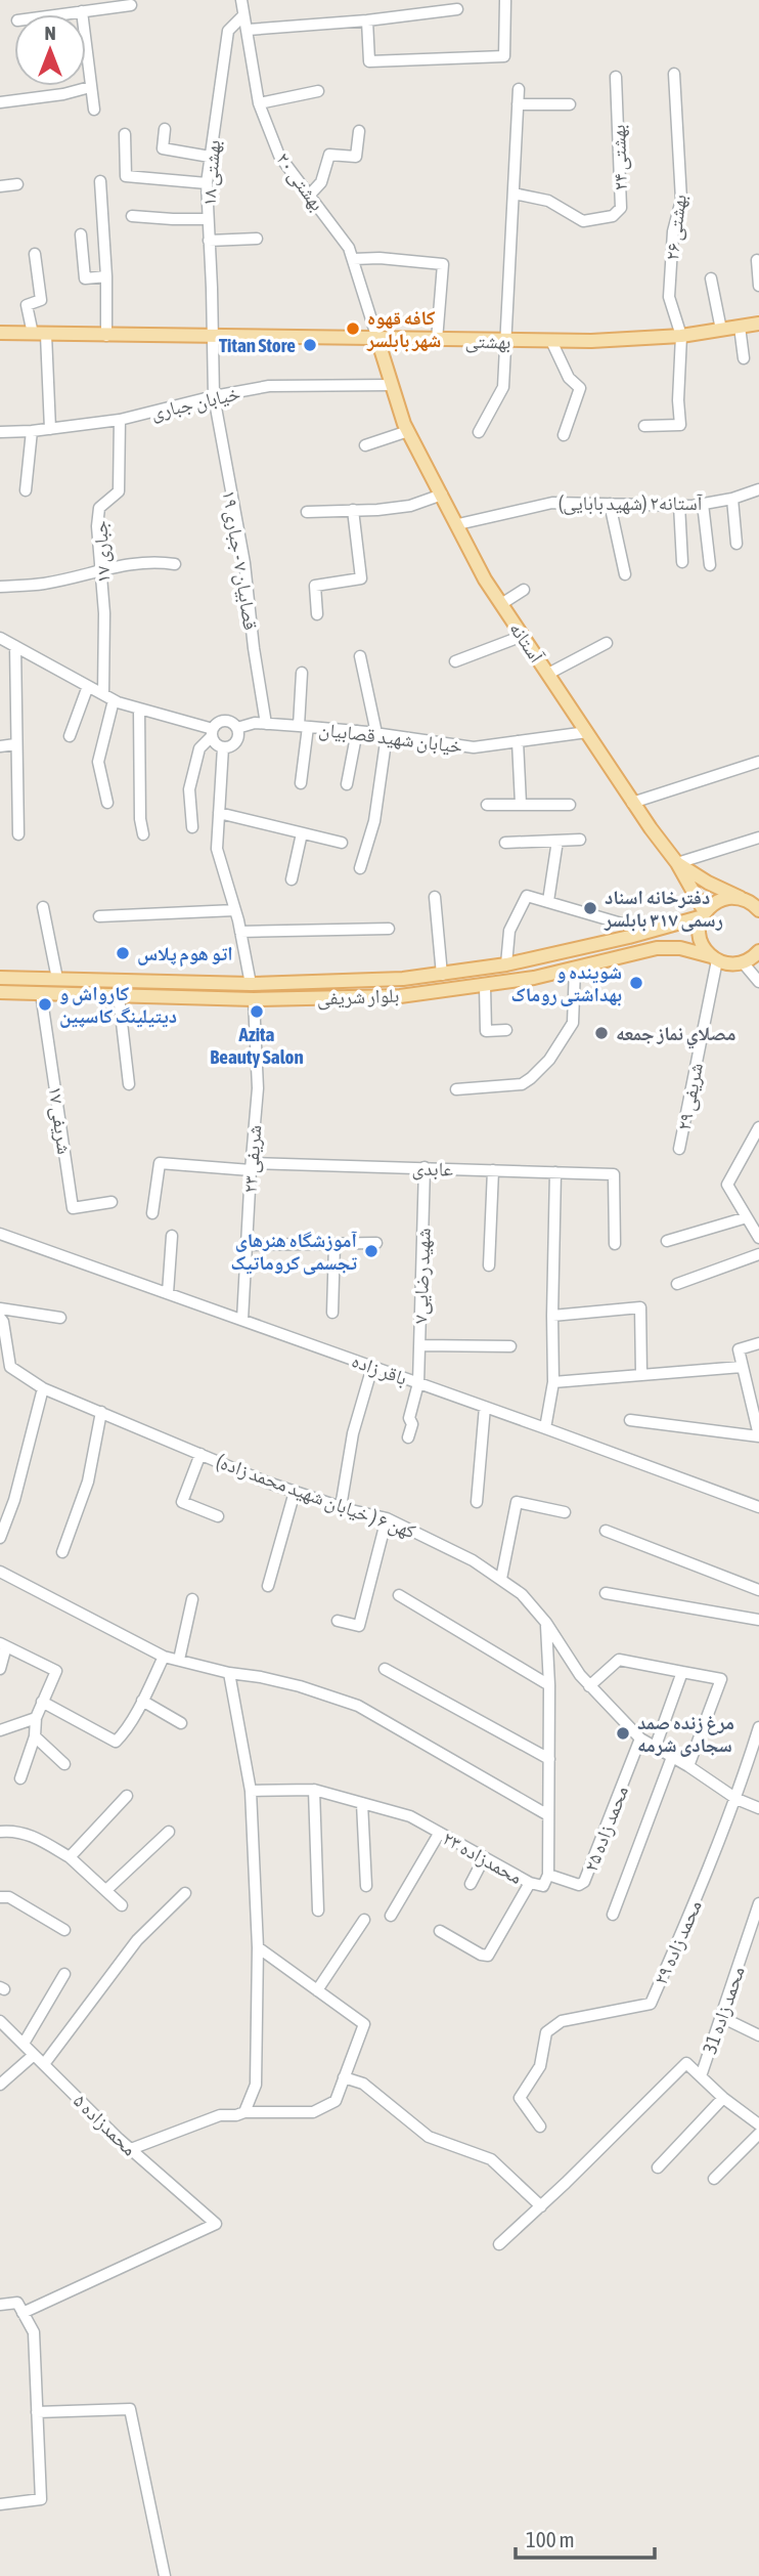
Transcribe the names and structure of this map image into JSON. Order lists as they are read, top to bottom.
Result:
{
  "streets": {
    "main road": ["بهشتی", "آستانه", "بلوار شریفی"],
    "street": [
      "بهشتی ۲۴",
      "بهشتی ۱۸",
      "بهشتی ۲۰",
      "بهشتی ۲۶",
      "خیابان جباری",
      "آستانه۲ (شهید بابایی)",
      "جباری ۱۷",
      "قصابيان ۷ - جباری ۱۹",
      "خیابان شهید قصابیان",
      "شریفی ۲۹",
      "شریفی ۱۷",
      "شریفی ۲۳",
      "عابدی",
      "شهید رضایی۷",
      "باقر زاده",
      "کهن ۶ ( خیابان شهید محمد زاده)",
      "محمد زاده ۲۵",
      "محمدزاده ۲۳",
      "محمد زاده ۲۹",
      "محمد زاده 31",
      "محمدزاده ۵"
    ]
  },
  "crossings": [
    ["بهشتی ۱۸", "بهشتی ۲۰"],
    ["بهشتی ۱۸", "بهشتی"],
    ["بهشتی ۱۸", "قصابيان ۷ - جباری ۱۹"],
    ["بهشتی ۲۰", "بهشتی"],
    ["بهشتی ۲۰", "آستانه"],
    ["بهشتی ۲۶", "بهشتی"],
    ["بهشتی", "قصابيان ۷ - جباری ۱۹"],
    ["بهشتی", "آستانه"],
    ["خیابان جباری", "جباری ۱۷"],
    ["خیابان جباری", "قصابيان ۷ - جباری ۱۹"],
    ["خیابان جباری", "آستانه"],
    ["آستانه۲ (شهید بابایی)", "آستانه"],
    ["قصابيان ۷ - جباری ۱۹", "خیابان شهید قصابیان"],
    ["آستانه", "خیابان شهید قصابیان"],
    ["آستانه", "بلوار شریفی"],
    ["بلوار شریفی", "شریفی ۲۹"],
    ["بلوار شریفی", "شریفی ۱۷"],
    ["بلوار شریفی", "شریفی ۲۳"],
    ["شریفی ۲۳", "عابدی"],
    ["شریفی ۲۳", "باقر زاده"],
    ["عابدی", "شهید رضایی۷"],
    ["شهید رضایی۷", "باقر زاده"],
    ["کهن ۶ ( خیابان شهید محمد زاده)", "محمد زاده ۲۵"],
    ["کهن ۶ ( خیابان شهید محمد زاده)", "محمدزاده ۲۳"],
    ["کهن ۶ ( خیابان شهید محمد زاده)", "محمد زاده ۲۹"],
    ["محمد زاده ۲۵", "محمدزاده ۲۳"]
  ],
  "places": [
    "کافه قهوه شهر بابلسر",
    "Titan Store",
    "دفترخانه اسناد رسمی ۳۱۷ بابلسر",
    "اتو هوم پلاس",
    "شوینده و بهداشتی روماک",
    "کارواش و دیتیلینگ کاسپین",
    "Azita Beauty Salon",
    "مصلاي نماز جمعه",
    "آموزشگاه هنرهای تجسمی کروماتیک",
    "مرغ زنده صمد سجادی شرمه"
  ],
  "scale_bar": "100 m",
  "north": "top"
}
